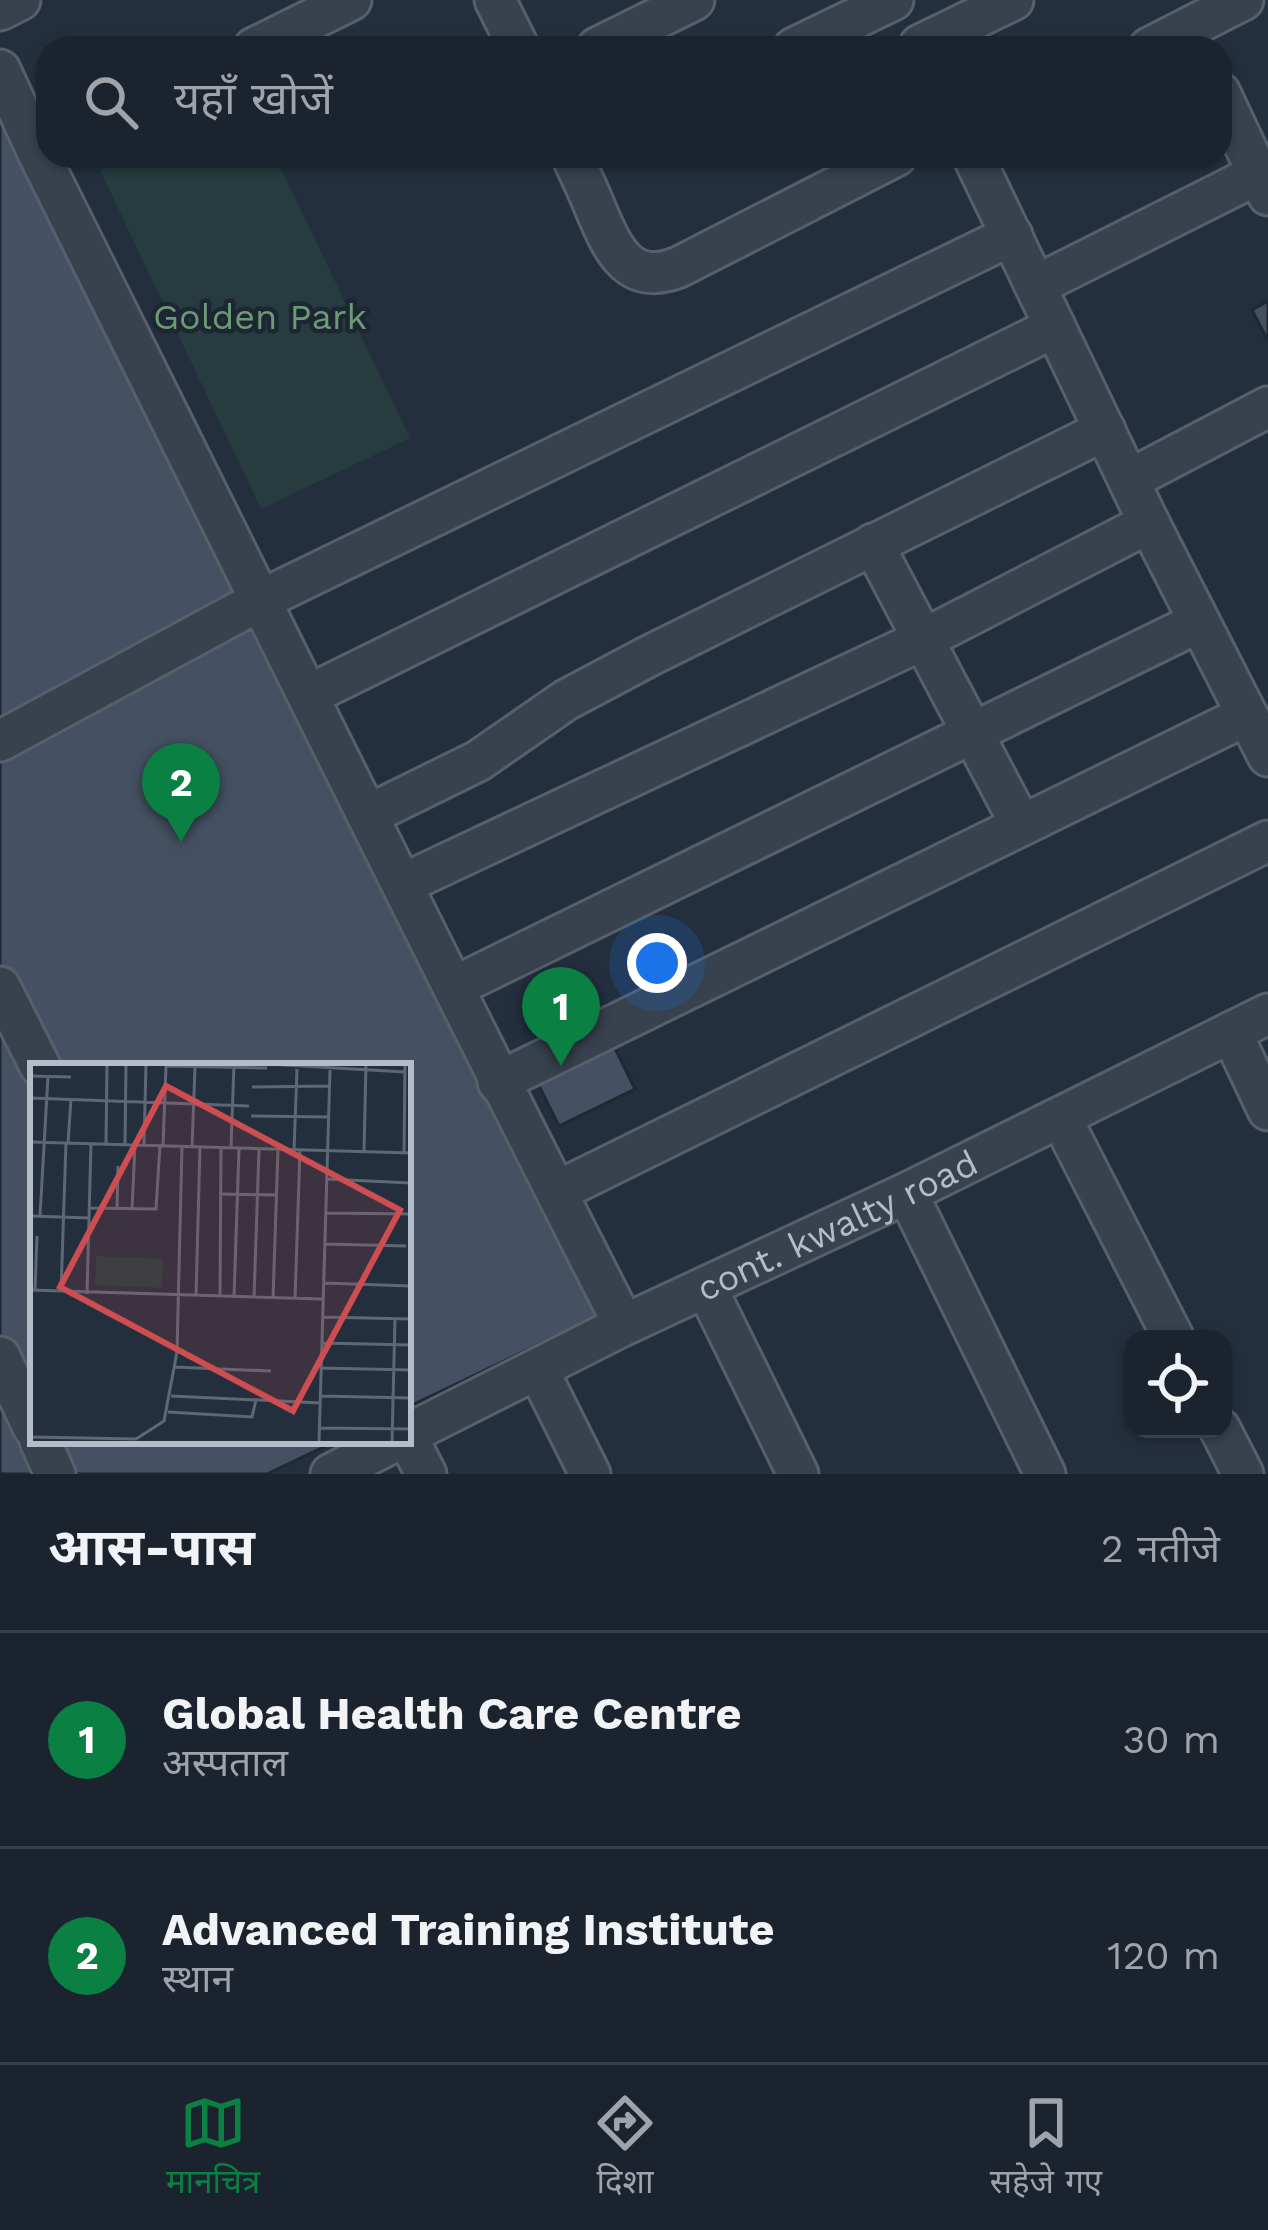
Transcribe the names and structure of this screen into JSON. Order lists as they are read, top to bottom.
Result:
{
  "streets": {
    "street": ["cont. kwalty road"]
  },
  "parks": ["Golden Park"],
  "page": {
    "search": "यहाँ खोजें",
    "pins": ["2", "1"],
    "heading": ["आस-पास", "2 नतीजे"],
    "list": [
      {
        "mark": "1",
        "name": "Global Health Care Centre",
        "note": "अस्पताल",
        "value": "30 m"
      },
      {
        "mark": "2",
        "name": "Advanced Training Institute",
        "note": "स्थान",
        "value": "120 m"
      }
    ],
    "nav": ["मानचित्र", "दिशा", "सहेजे गए"]
  }
}
